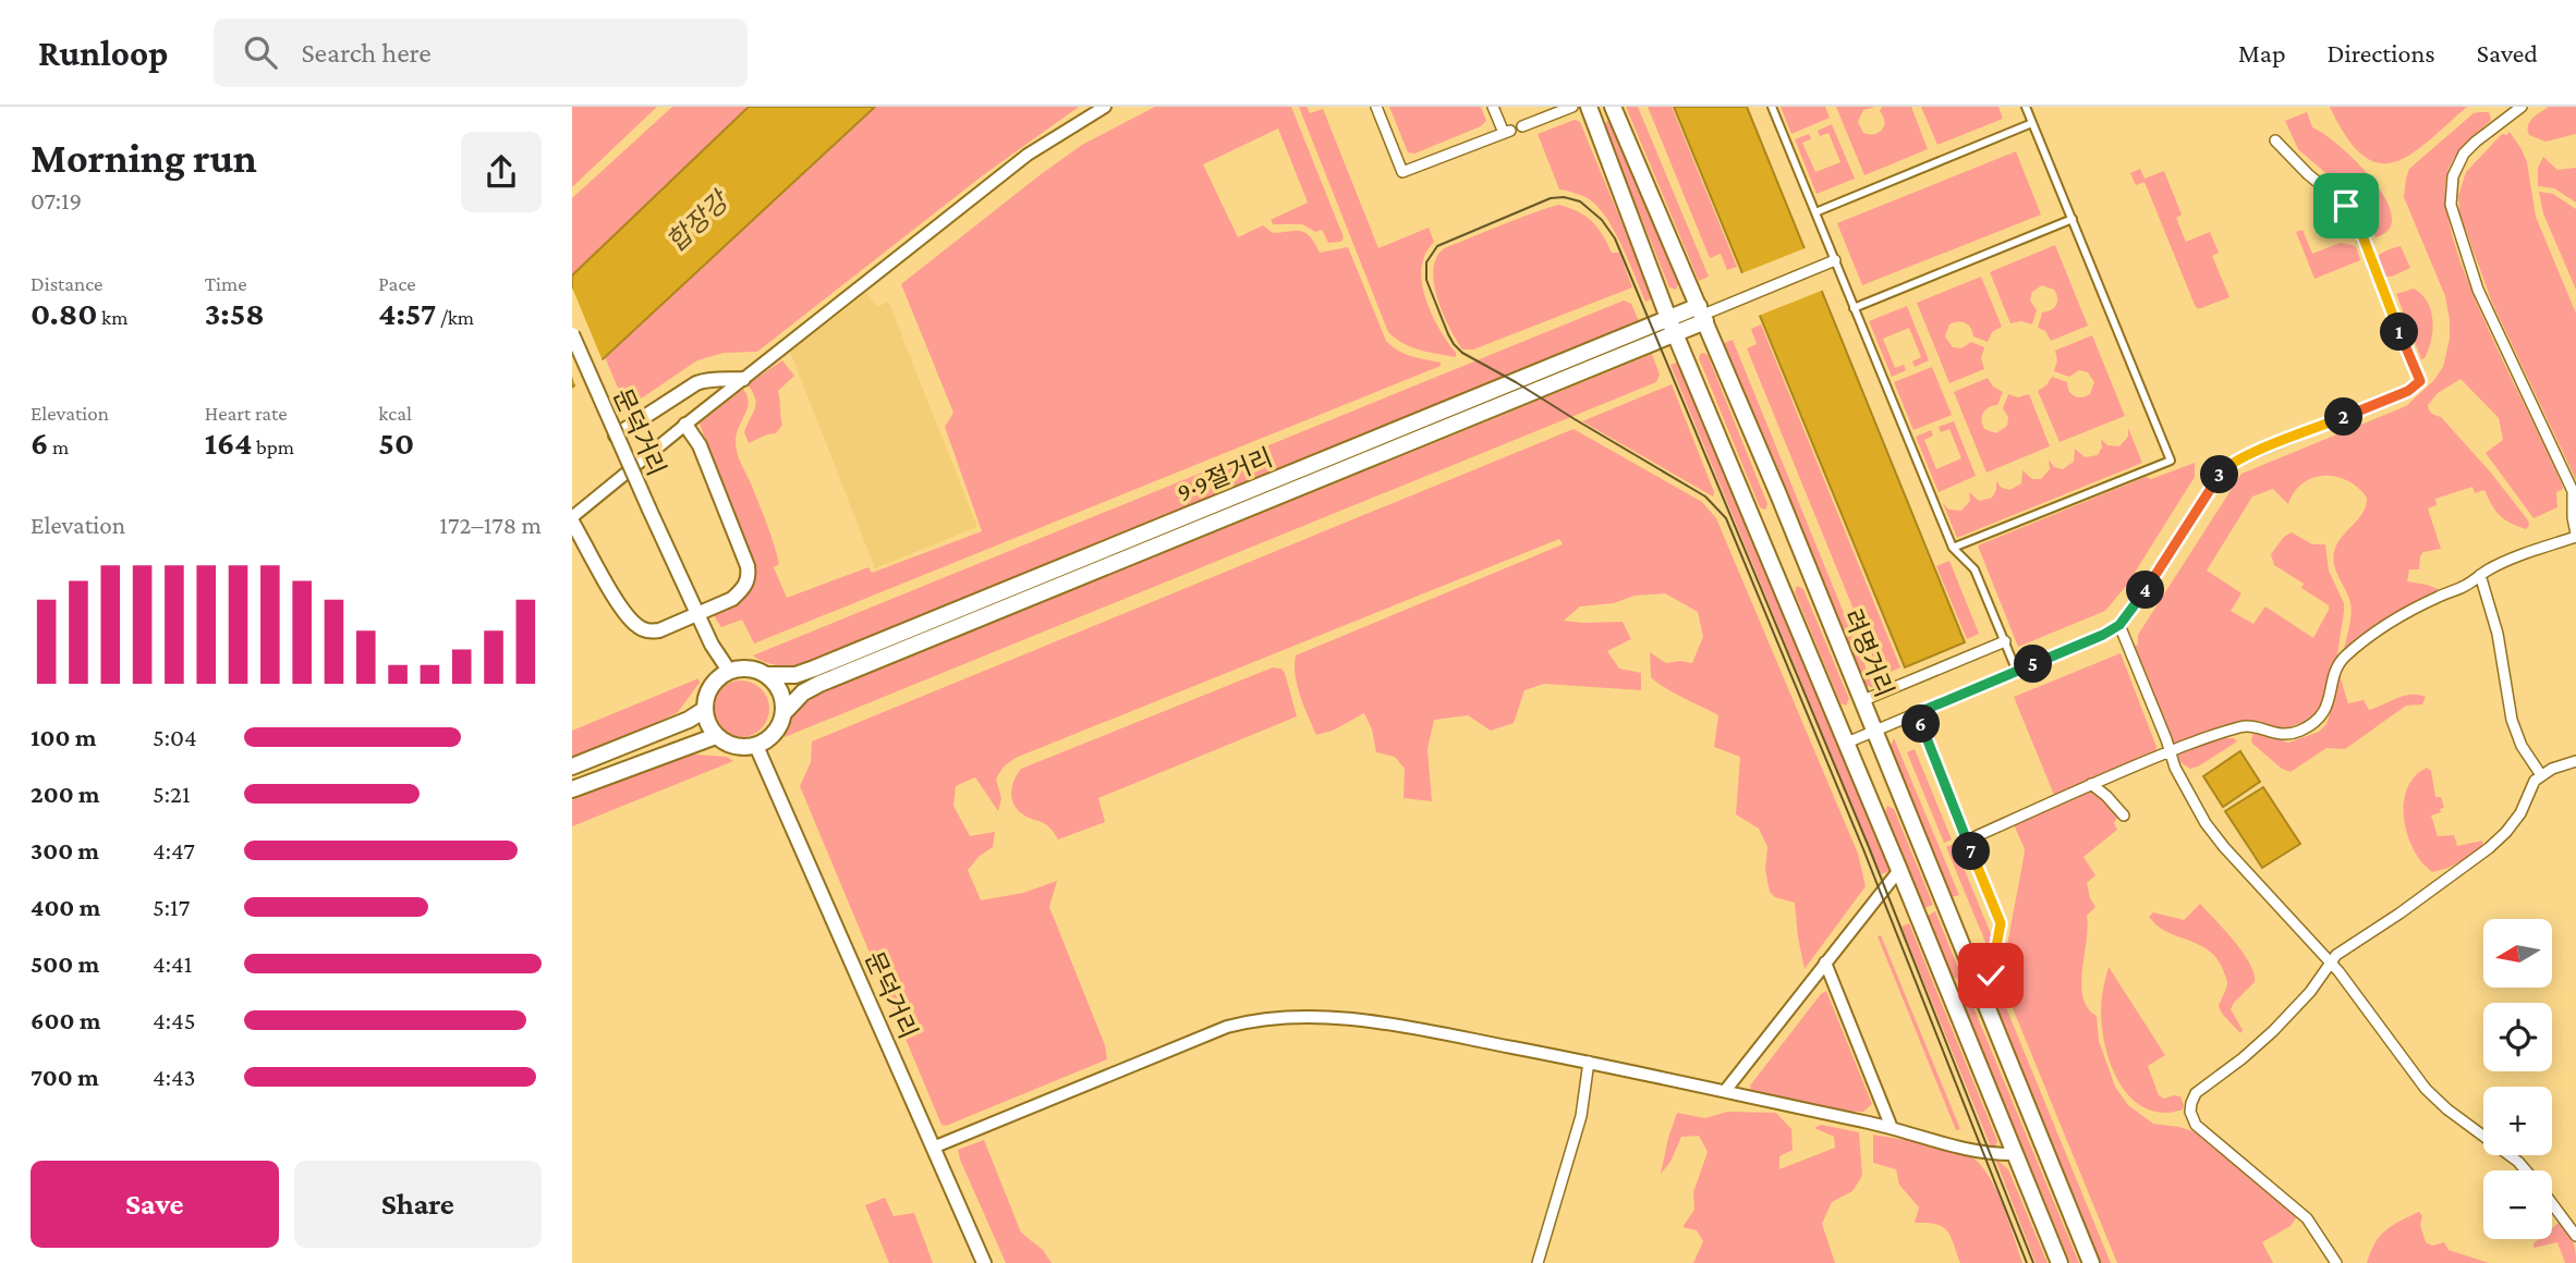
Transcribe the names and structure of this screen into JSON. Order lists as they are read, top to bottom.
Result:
{
  "streets": {
    "highway": ["9·9절거리", "려명거리"],
    "main road": ["문덕거리"]
  },
  "crossings": [
    ["문덕거리", "9·9절거리"],
    ["9·9절거리", "려명거리"]
  ],
  "water": ["합장강"],
  "north": "left",
  "page": {
    "header": "Runloop",
    "search": "Search here",
    "nav": ["Map", "Directions", "Saved"],
    "heading": ["Morning run", "07:19"],
    "stats": [
      ["Distance", "0.80 km"],
      ["Time", "3:58"],
      ["Pace", "4:57 /km"],
      ["Elevation", "6 m"],
      ["Heart rate", "164 bpm"],
      ["kcal", "50"]
    ],
    "pins": [
      "1",
      "2",
      "3",
      "4",
      "5",
      "6",
      "7"
    ],
    "chart": ["Elevation", "172–178 m"],
    "list": [
      {
        "name": "100 m",
        "note": "5:04"
      },
      {
        "name": "200 m",
        "note": "5:21"
      },
      {
        "name": "300 m",
        "note": "4:47"
      },
      {
        "name": "400 m",
        "note": "5:17"
      },
      {
        "name": "500 m",
        "note": "4:41"
      },
      {
        "name": "600 m",
        "note": "4:45"
      },
      {
        "name": "700 m",
        "note": "4:43"
      }
    ],
    "map_buttons": ["+", "−"],
    "buttons": ["Save", "Share"]
  }
}
